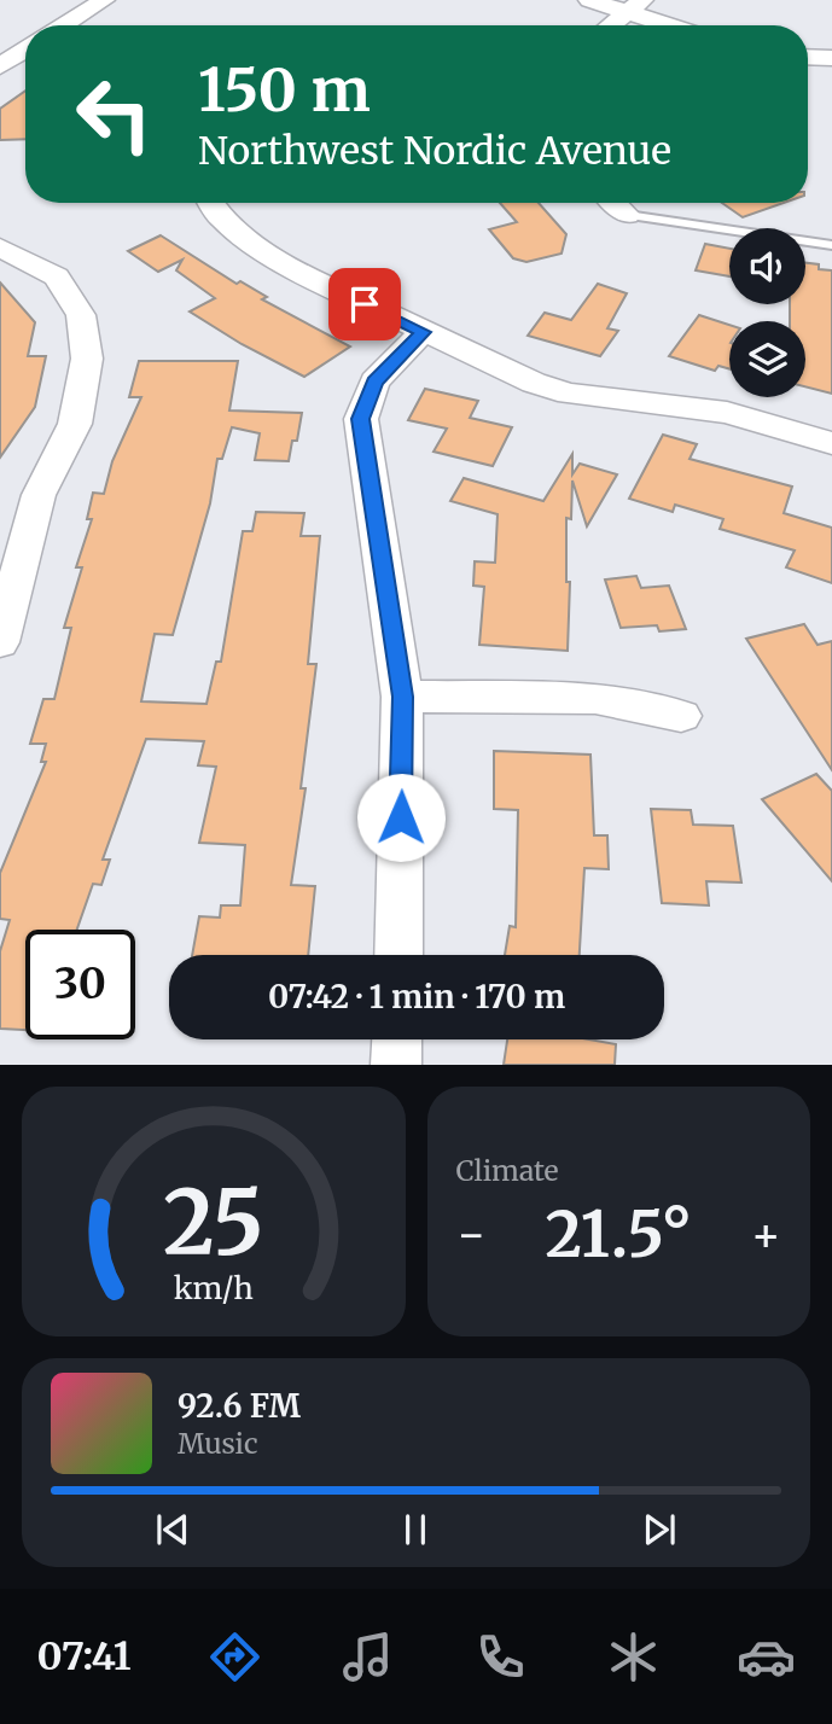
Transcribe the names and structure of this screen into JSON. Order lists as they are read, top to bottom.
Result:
{
  "page": {
    "turn": ["150 m", "Northwest Nordic Avenue"],
    "limit": "30",
    "trip": "07:42 · 1 min · 170 m",
    "tile": "Climate",
    "heat": ["−", "21.5°", "+"],
    "song": ["92.6 FM", "Music"],
    "tabs": "07:41",
    "gauge": ["25", "km/h"]
  }
}
